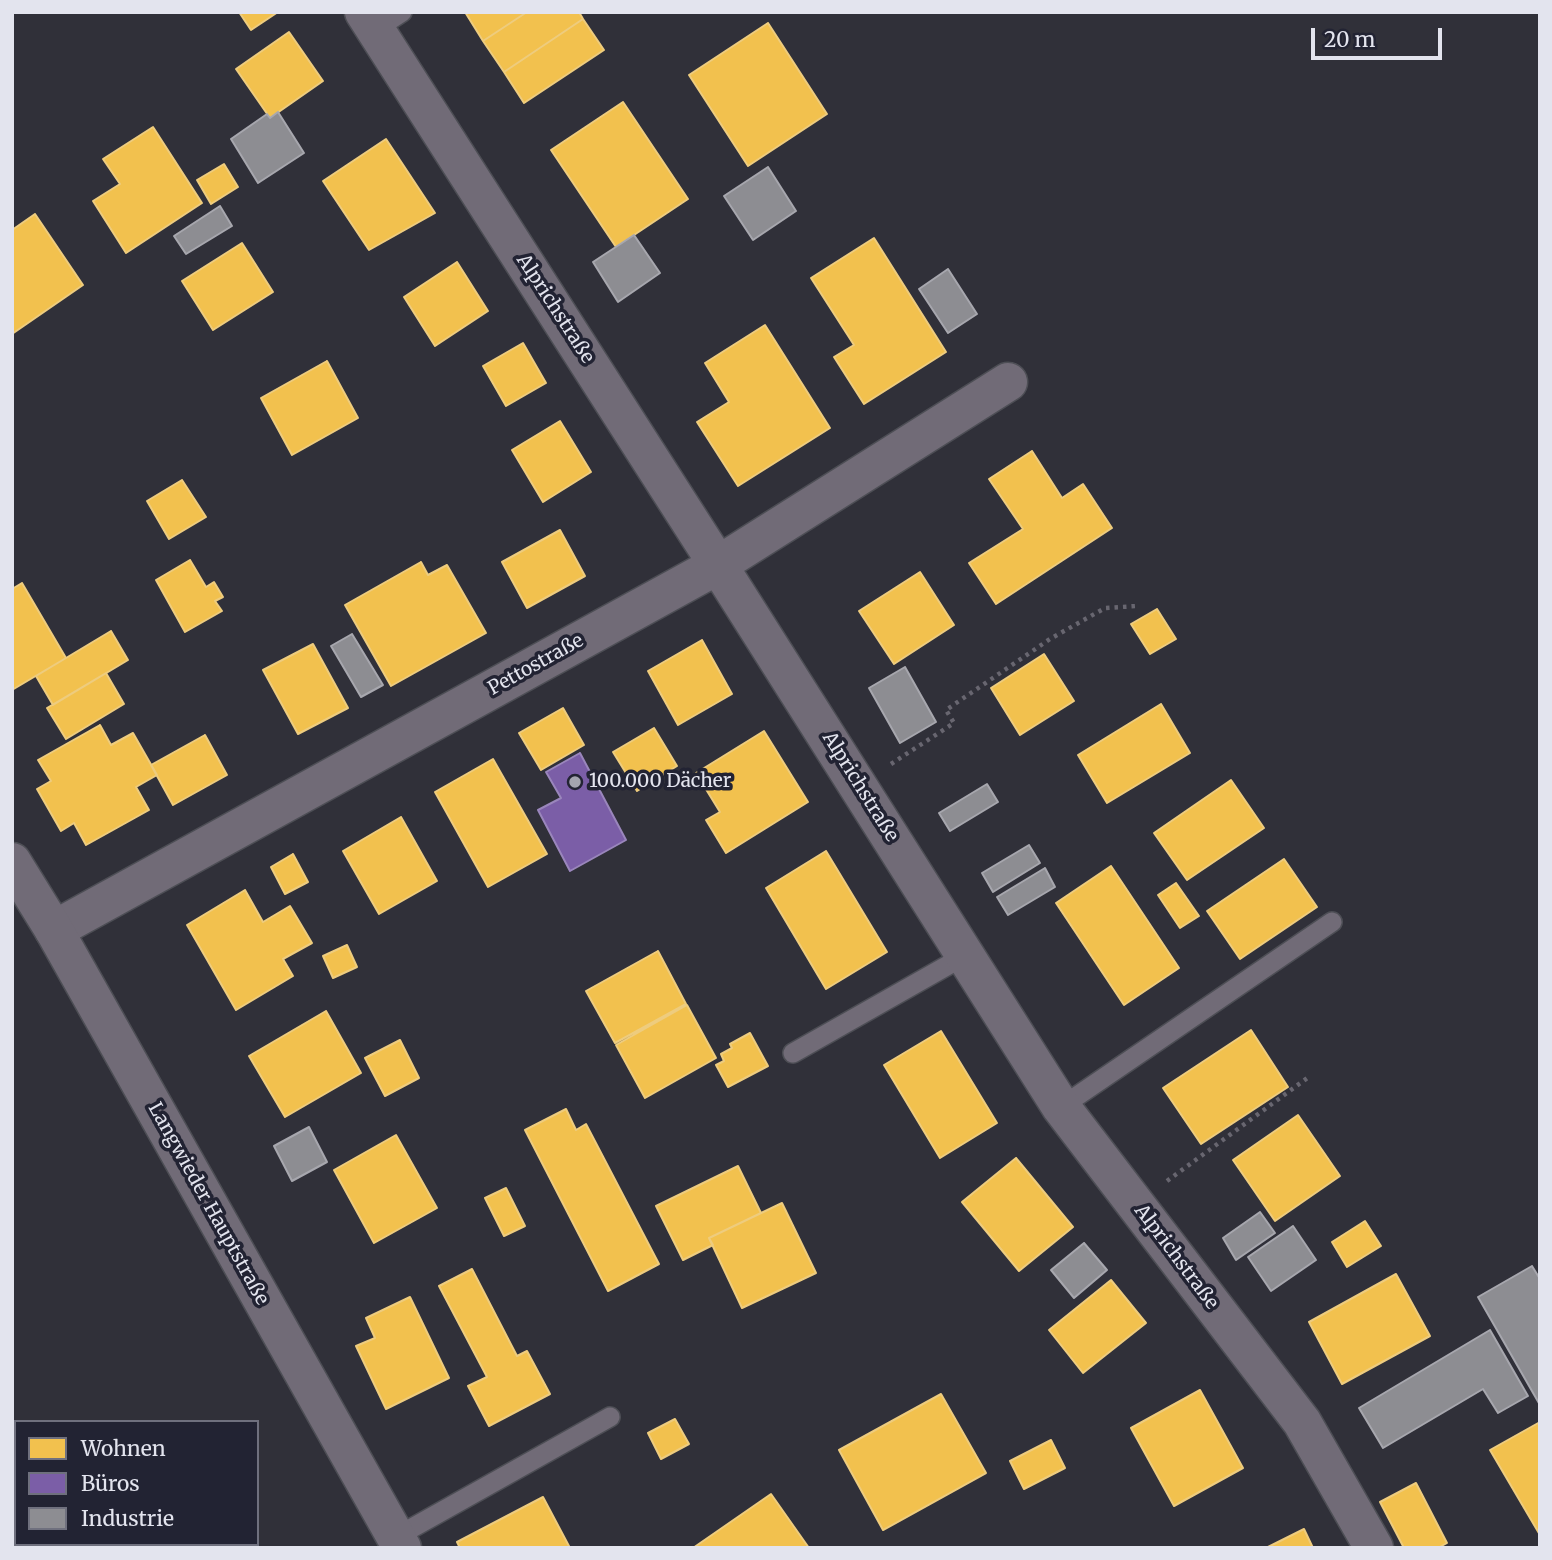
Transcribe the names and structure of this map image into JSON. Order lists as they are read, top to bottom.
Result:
{
  "streets": {
    "street": ["Alprichstraße", "Pettostraße", "Langwieder Hauptstraße"]
  },
  "crossings": [
    ["Alprichstraße", "Pettostraße"],
    ["Pettostraße", "Langwieder Hauptstraße"]
  ],
  "places": ["100.000 Dächer"],
  "legend": ["Wohnen", "Büros", "Industrie"],
  "scale_bar": "20 m"
}
